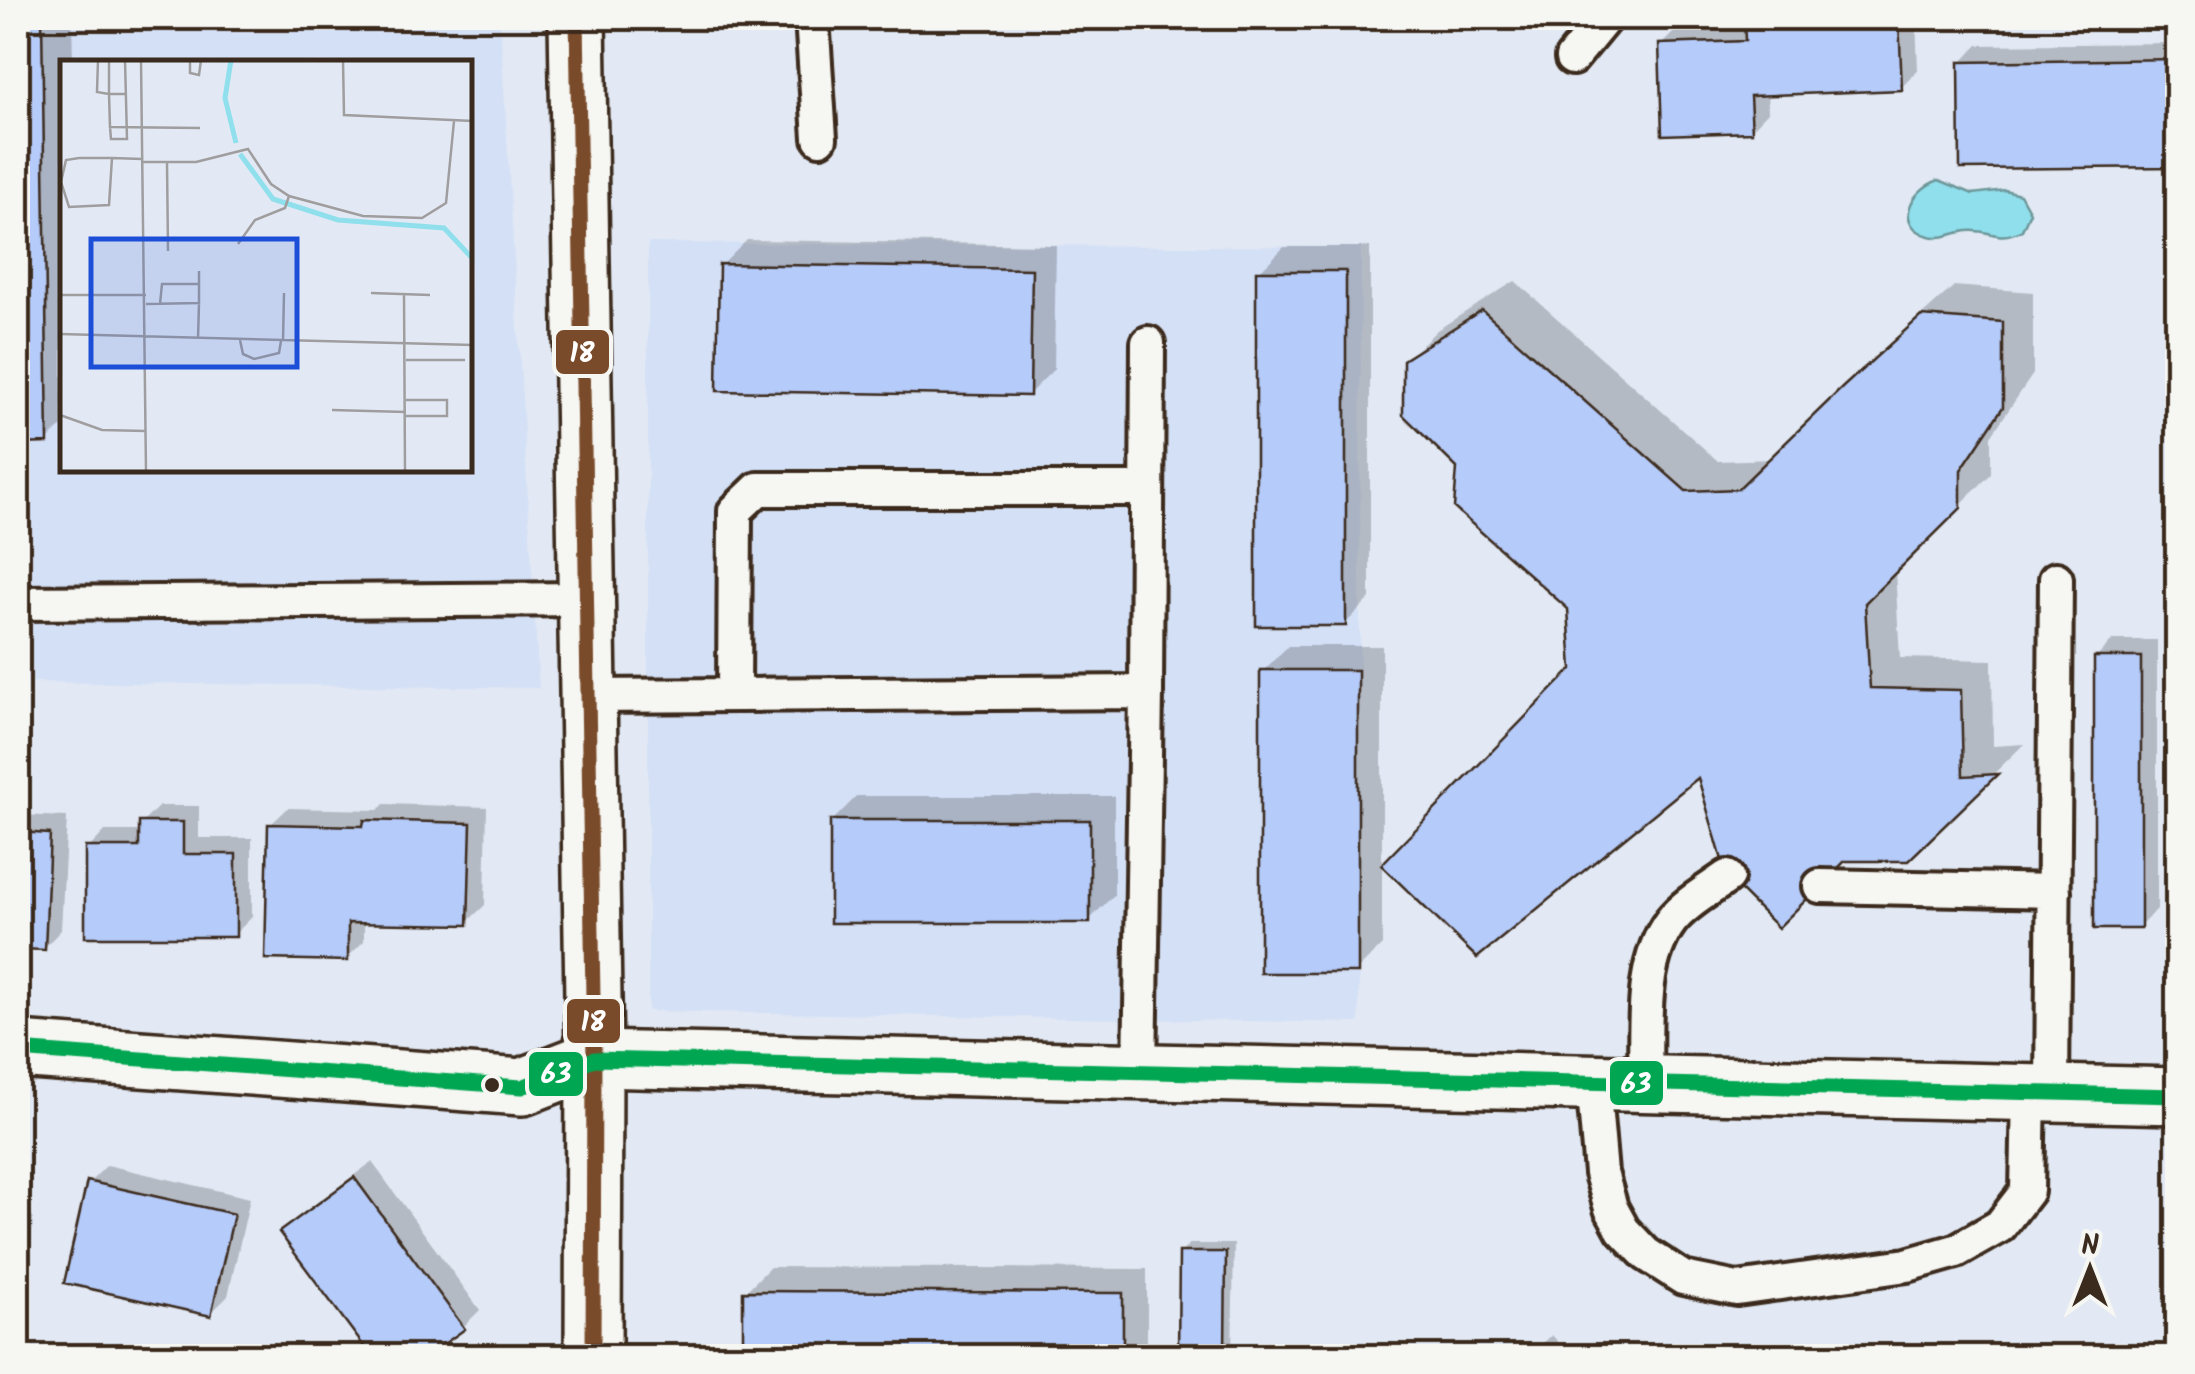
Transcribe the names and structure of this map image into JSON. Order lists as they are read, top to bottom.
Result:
{
  "lines": ["transit line 18", "transit line 63"],
  "north": "top"
}
